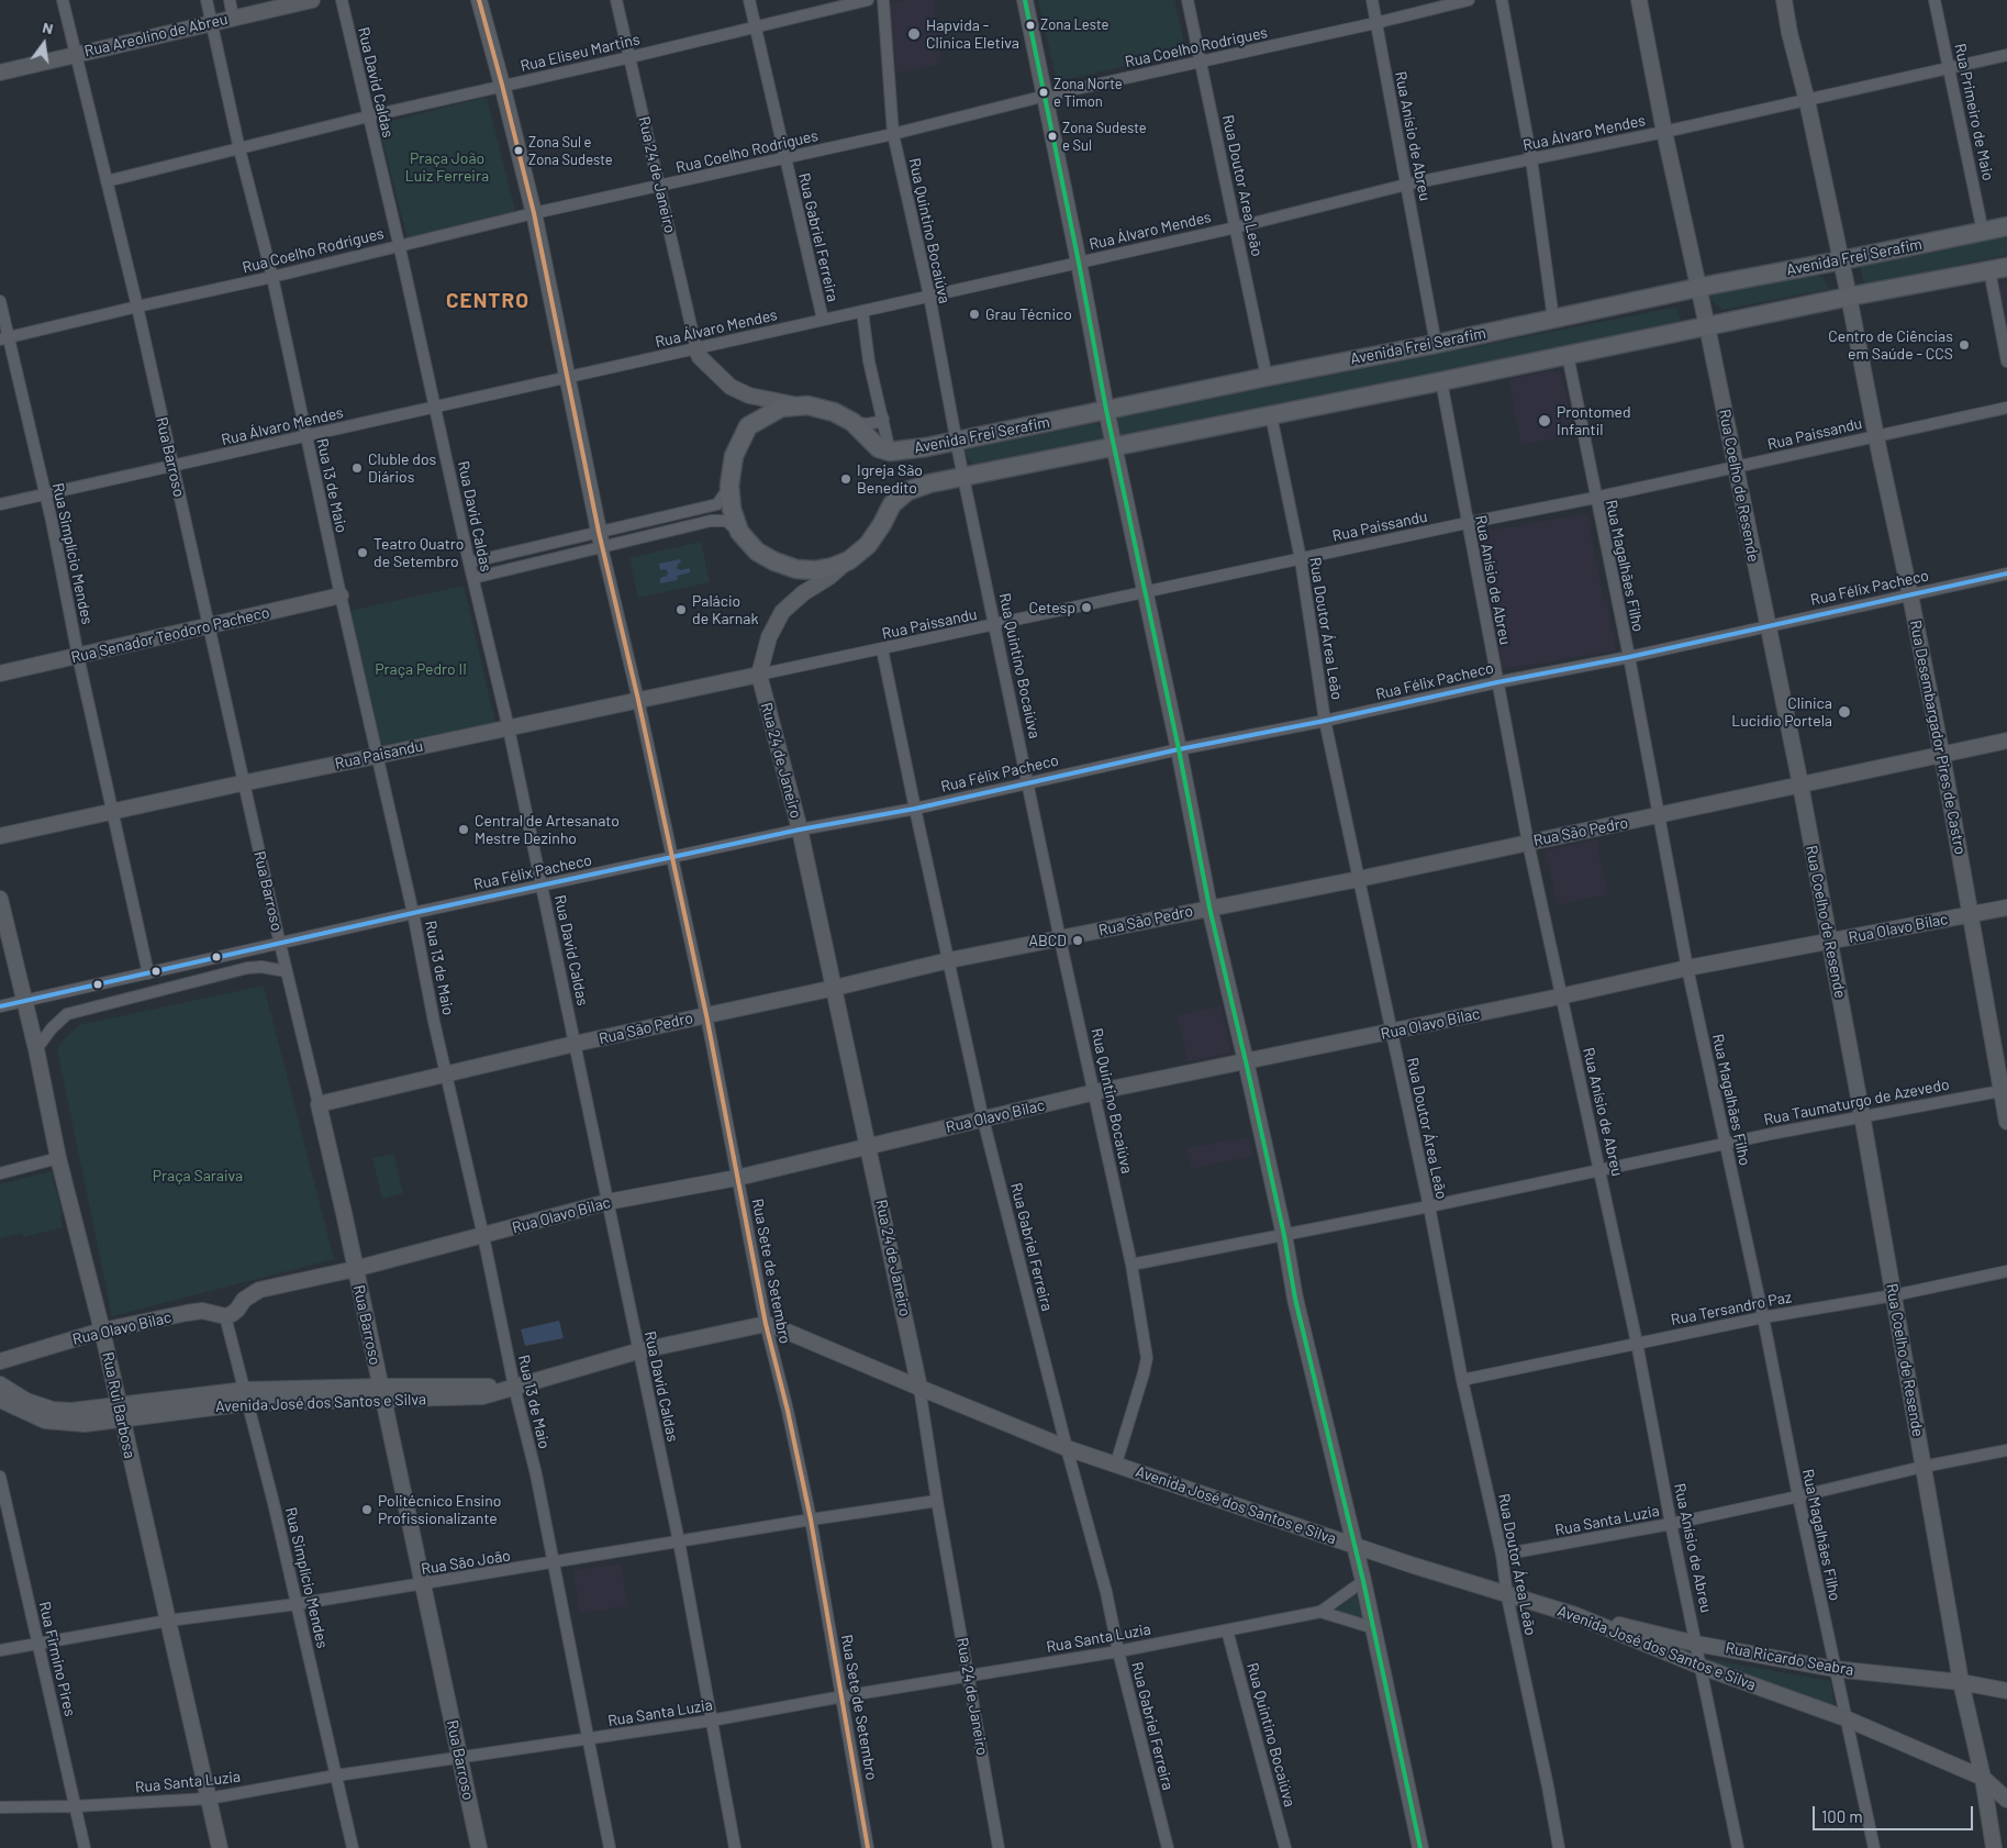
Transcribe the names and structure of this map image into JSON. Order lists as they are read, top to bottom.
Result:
{
  "streets": {
    "main road": ["Avenida Frei Serafim"],
    "street": [
      "Rua Areolino de Abreu",
      "Rua Coelho Rodrigues",
      "Rua Eliseu Martins",
      "Rua David Caldas",
      "Rua Primeiro de Maio",
      "Rua Álvaro Mendes",
      "Rua Anísio de Abreu",
      "Rua 24 de Janeiro",
      "Rua Doutor Area Leão",
      "Rua Quintino Bocaiúva",
      "Rua Gabriel Ferreira",
      "Rua Paissandu",
      "Rua Barroso",
      "Rua 13 de Maio",
      "Rua Coelho de Resende",
      "Rua Simplício Mendes",
      "Rua Magalhães Filho",
      "Rua Félix Pacheco",
      "Rua Doutor Área Leão",
      "Rua Senador Teodoro Pacheco",
      "Rua Desembargador Pires de Castro",
      "Rua Paisandu",
      "Rua São Pedro",
      "Rua Olavo Bilac",
      "Rua Taumaturgo de Azevedo",
      "Rua Sete de Setembro",
      "Rua Tersandro Paz",
      "Avenida José dos Santos e Silva",
      "Rua Rui Barbosa",
      "Rua Santa Luzia",
      "Rua São João",
      "Rua Firmino Pires",
      "Rua Ricardo Seabra"
    ]
  },
  "crossings": [
    ["Rua Areolino de Abreu", "Rua Barroso"],
    ["Rua Areolino de Abreu", "Rua 13 de Maio"],
    ["Rua Coelho Rodrigues", "Rua David Caldas"],
    ["Rua Coelho Rodrigues", "Rua Anísio de Abreu"],
    ["Rua Coelho Rodrigues", "Rua 24 de Janeiro"],
    ["Rua Coelho Rodrigues", "Rua Doutor Area Leão"],
    ["Rua Coelho Rodrigues", "Rua Quintino Bocaiúva"],
    ["Rua Coelho Rodrigues", "Rua Gabriel Ferreira"],
    ["Rua Coelho Rodrigues", "Rua Barroso"],
    ["Rua Coelho Rodrigues", "Rua 13 de Maio"],
    ["Rua Coelho Rodrigues", "Rua Simplício Mendes"],
    ["Rua Eliseu Martins", "Rua David Caldas"],
    ["Rua Eliseu Martins", "Rua 24 de Janeiro"],
    ["Rua Eliseu Martins", "Rua Gabriel Ferreira"],
    ["Rua Eliseu Martins", "Rua Barroso"],
    ["Rua Eliseu Martins", "Rua 13 de Maio"],
    ["Rua David Caldas", "Rua Álvaro Mendes"],
    ["Rua David Caldas", "Rua Félix Pacheco"],
    ["Rua David Caldas", "Rua Paisandu"],
    ["Rua David Caldas", "Rua São Pedro"],
    ["Rua David Caldas", "Rua Olavo Bilac"],
    ["Rua David Caldas", "Avenida José dos Santos e Silva"],
    ["Rua David Caldas", "Rua Santa Luzia"],
    ["Rua David Caldas", "Rua São João"],
    ["Rua Primeiro de Maio", "Rua Álvaro Mendes"],
    ["Rua Primeiro de Maio", "Avenida Frei Serafim"],
    ["Rua Álvaro Mendes", "Rua Anísio de Abreu"],
    ["Rua Álvaro Mendes", "Rua 24 de Janeiro"],
    ["Rua Álvaro Mendes", "Rua Doutor Area Leão"],
    ["Rua Álvaro Mendes", "Rua Quintino Bocaiúva"],
    ["Rua Álvaro Mendes", "Rua Gabriel Ferreira"],
    ["Rua Álvaro Mendes", "Rua Barroso"],
    ["Rua Álvaro Mendes", "Rua 13 de Maio"],
    ["Rua Álvaro Mendes", "Rua Coelho de Resende"],
    ["Rua Álvaro Mendes", "Rua Simplício Mendes"],
    ["Rua Álvaro Mendes", "Rua Desembargador Pires de Castro"],
    ["Rua Anísio de Abreu", "Avenida Frei Serafim"],
    ["Rua Anísio de Abreu", "Rua Paissandu"],
    ["Rua Anísio de Abreu", "Rua Félix Pacheco"],
    ["Rua Anísio de Abreu", "Rua São Pedro"],
    ["Rua Anísio de Abreu", "Rua Olavo Bilac"],
    ["Rua Anísio de Abreu", "Rua Taumaturgo de Azevedo"],
    ["Rua Anísio de Abreu", "Rua Tersandro Paz"],
    ["Rua Anísio de Abreu", "Avenida José dos Santos e Silva"],
    ["Rua Anísio de Abreu", "Rua Santa Luzia"],
    ["Rua Anísio de Abreu", "Rua Ricardo Seabra"],
    ["Rua 24 de Janeiro", "Rua Paissandu"],
    ["Rua 24 de Janeiro", "Rua Félix Pacheco"],
    ["Rua 24 de Janeiro", "Rua Paisandu"],
    ["Rua 24 de Janeiro", "Rua São Pedro"],
    ["Rua 24 de Janeiro", "Rua Olavo Bilac"],
    ["Rua 24 de Janeiro", "Avenida José dos Santos e Silva"],
    ["Rua 24 de Janeiro", "Rua Santa Luzia"],
    ["Rua 24 de Janeiro", "Rua São João"],
    ["Rua Doutor Area Leão", "Avenida Frei Serafim"],
    ["Rua Quintino Bocaiúva", "Avenida Frei Serafim"],
    ["Rua Quintino Bocaiúva", "Rua Paissandu"],
    ["Rua Quintino Bocaiúva", "Rua Félix Pacheco"],
    ["Rua Quintino Bocaiúva", "Rua São Pedro"],
    ["Rua Quintino Bocaiúva", "Rua Olavo Bilac"],
    ["Rua Quintino Bocaiúva", "Rua Taumaturgo de Azevedo"],
    ["Rua Quintino Bocaiúva", "Avenida José dos Santos e Silva"],
    ["Rua Quintino Bocaiúva", "Rua Santa Luzia"],
    ["Rua Gabriel Ferreira", "Rua Paissandu"],
    ["Rua Gabriel Ferreira", "Rua Félix Pacheco"],
    ["Rua Gabriel Ferreira", "Rua São Pedro"],
    ["Rua Gabriel Ferreira", "Rua Olavo Bilac"],
    ["Rua Gabriel Ferreira", "Avenida José dos Santos e Silva"],
    ["Rua Gabriel Ferreira", "Rua Santa Luzia"],
    ["Avenida Frei Serafim", "Rua Coelho de Resende"],
    ["Avenida Frei Serafim", "Rua Desembargador Pires de Castro"],
    ["Rua Paissandu", "Rua Coelho de Resende"],
    ["Rua Paissandu", "Rua Magalhães Filho"],
    ["Rua Paissandu", "Rua Doutor Área Leão"],
    ["Rua Paissandu", "Rua Desembargador Pires de Castro"],
    ["Rua Paissandu", "Rua Paisandu"],
    ["Rua Barroso", "Rua Félix Pacheco"],
    ["Rua Barroso", "Rua Senador Teodoro Pacheco"],
    ["Rua Barroso", "Rua Paisandu"],
    ["Rua Barroso", "Rua São Pedro"],
    ["Rua Barroso", "Rua Olavo Bilac"],
    ["Rua Barroso", "Avenida José dos Santos e Silva"],
    ["Rua Barroso", "Rua Santa Luzia"],
    ["Rua Barroso", "Rua São João"],
    ["Rua 13 de Maio", "Rua Félix Pacheco"],
    ["Rua 13 de Maio", "Rua Senador Teodoro Pacheco"],
    ["Rua 13 de Maio", "Rua Paisandu"],
    ["Rua 13 de Maio", "Rua São Pedro"],
    ["Rua 13 de Maio", "Rua Olavo Bilac"],
    ["Rua 13 de Maio", "Avenida José dos Santos e Silva"],
    ["Rua 13 de Maio", "Rua Santa Luzia"],
    ["Rua 13 de Maio", "Rua São João"],
    ["Rua Coelho de Resende", "Rua Félix Pacheco"],
    ["Rua Coelho de Resende", "Rua São Pedro"],
    ["Rua Coelho de Resende", "Rua Olavo Bilac"],
    ["Rua Coelho de Resende", "Rua Taumaturgo de Azevedo"],
    ["Rua Coelho de Resende", "Rua Tersandro Paz"],
    ["Rua Coelho de Resende", "Avenida José dos Santos e Silva"],
    ["Rua Coelho de Resende", "Rua Santa Luzia"],
    ["Rua Coelho de Resende", "Rua Ricardo Seabra"],
    ["Rua Simplício Mendes", "Rua Félix Pacheco"],
    ["Rua Simplício Mendes", "Rua Senador Teodoro Pacheco"],
    ["Rua Simplício Mendes", "Rua Paisandu"],
    ["Rua Simplício Mendes", "Rua Olavo Bilac"],
    ["Rua Simplício Mendes", "Avenida José dos Santos e Silva"],
    ["Rua Simplício Mendes", "Rua Santa Luzia"],
    ["Rua Simplício Mendes", "Rua São João"],
    ["Rua Magalhães Filho", "Rua Félix Pacheco"],
    ["Rua Magalhães Filho", "Rua São Pedro"],
    ["Rua Magalhães Filho", "Rua Olavo Bilac"],
    ["Rua Magalhães Filho", "Rua Taumaturgo de Azevedo"],
    ["Rua Magalhães Filho", "Rua Tersandro Paz"],
    ["Rua Magalhães Filho", "Avenida José dos Santos e Silva"],
    ["Rua Magalhães Filho", "Rua Santa Luzia"],
    ["Rua Magalhães Filho", "Rua Ricardo Seabra"],
    ["Rua Félix Pacheco", "Rua Doutor Área Leão"],
    ["Rua Félix Pacheco", "Rua Desembargador Pires de Castro"],
    ["Rua Félix Pacheco", "Rua Sete de Setembro"],
    ["Rua Félix Pacheco", "Rua Rui Barbosa"],
    ["Rua Doutor Área Leão", "Rua São Pedro"],
    ["Rua Doutor Área Leão", "Rua Olavo Bilac"],
    ["Rua Doutor Área Leão", "Rua Taumaturgo de Azevedo"],
    ["Rua Doutor Área Leão", "Rua Tersandro Paz"],
    ["Rua Doutor Área Leão", "Avenida José dos Santos e Silva"],
    ["Rua Doutor Área Leão", "Rua Santa Luzia"],
    ["Rua Desembargador Pires de Castro", "Rua São Pedro"],
    ["Rua Desembargador Pires de Castro", "Rua Olavo Bilac"],
    ["Rua Desembargador Pires de Castro", "Rua Taumaturgo de Azevedo"],
    ["Rua Paisandu", "Rua Sete de Setembro"],
    ["Rua São Pedro", "Rua Sete de Setembro"],
    ["Rua Olavo Bilac", "Rua Sete de Setembro"],
    ["Rua Olavo Bilac", "Rua Rui Barbosa"],
    ["Rua Sete de Setembro", "Avenida José dos Santos e Silva"],
    ["Rua Sete de Setembro", "Rua Santa Luzia"],
    ["Rua Sete de Setembro", "Rua São João"],
    ["Avenida José dos Santos e Silva", "Rua Rui Barbosa"],
    ["Avenida José dos Santos e Silva", "Rua Ricardo Seabra"],
    ["Rua Rui Barbosa", "Rua Santa Luzia"],
    ["Rua Rui Barbosa", "Rua São João"],
    ["Rua Santa Luzia", "Rua Firmino Pires"],
    ["Rua São João", "Rua Firmino Pires"]
  ],
  "districts": ["CENTRO"],
  "parks": ["Praça João Luiz Ferreira", "Praça Pedro II", "Praça Saraiva"],
  "places": [
    "Zona Leste",
    "Hapvida - Clinica Eletiva",
    "Zona Norte e Timon",
    "Zona Sudeste e Sul",
    "Zona Sul e Zona Sudeste",
    "Grau Técnico",
    "Centro de Ciências em Saúde - CCS",
    "Prontomed Infantil",
    "Cluble dos Diários",
    "Igreja São Benedito",
    "Teatro Quatro de Setembro",
    "Cetesp",
    "Palácio de Karnak",
    "Clinica Lucidio Portela",
    "Central de Artesanato Mestre Dezinho",
    "ABCD",
    "Politécnico Ensino Profissionalizante"
  ],
  "scale_bar": "100 m",
  "north": "top"
}
